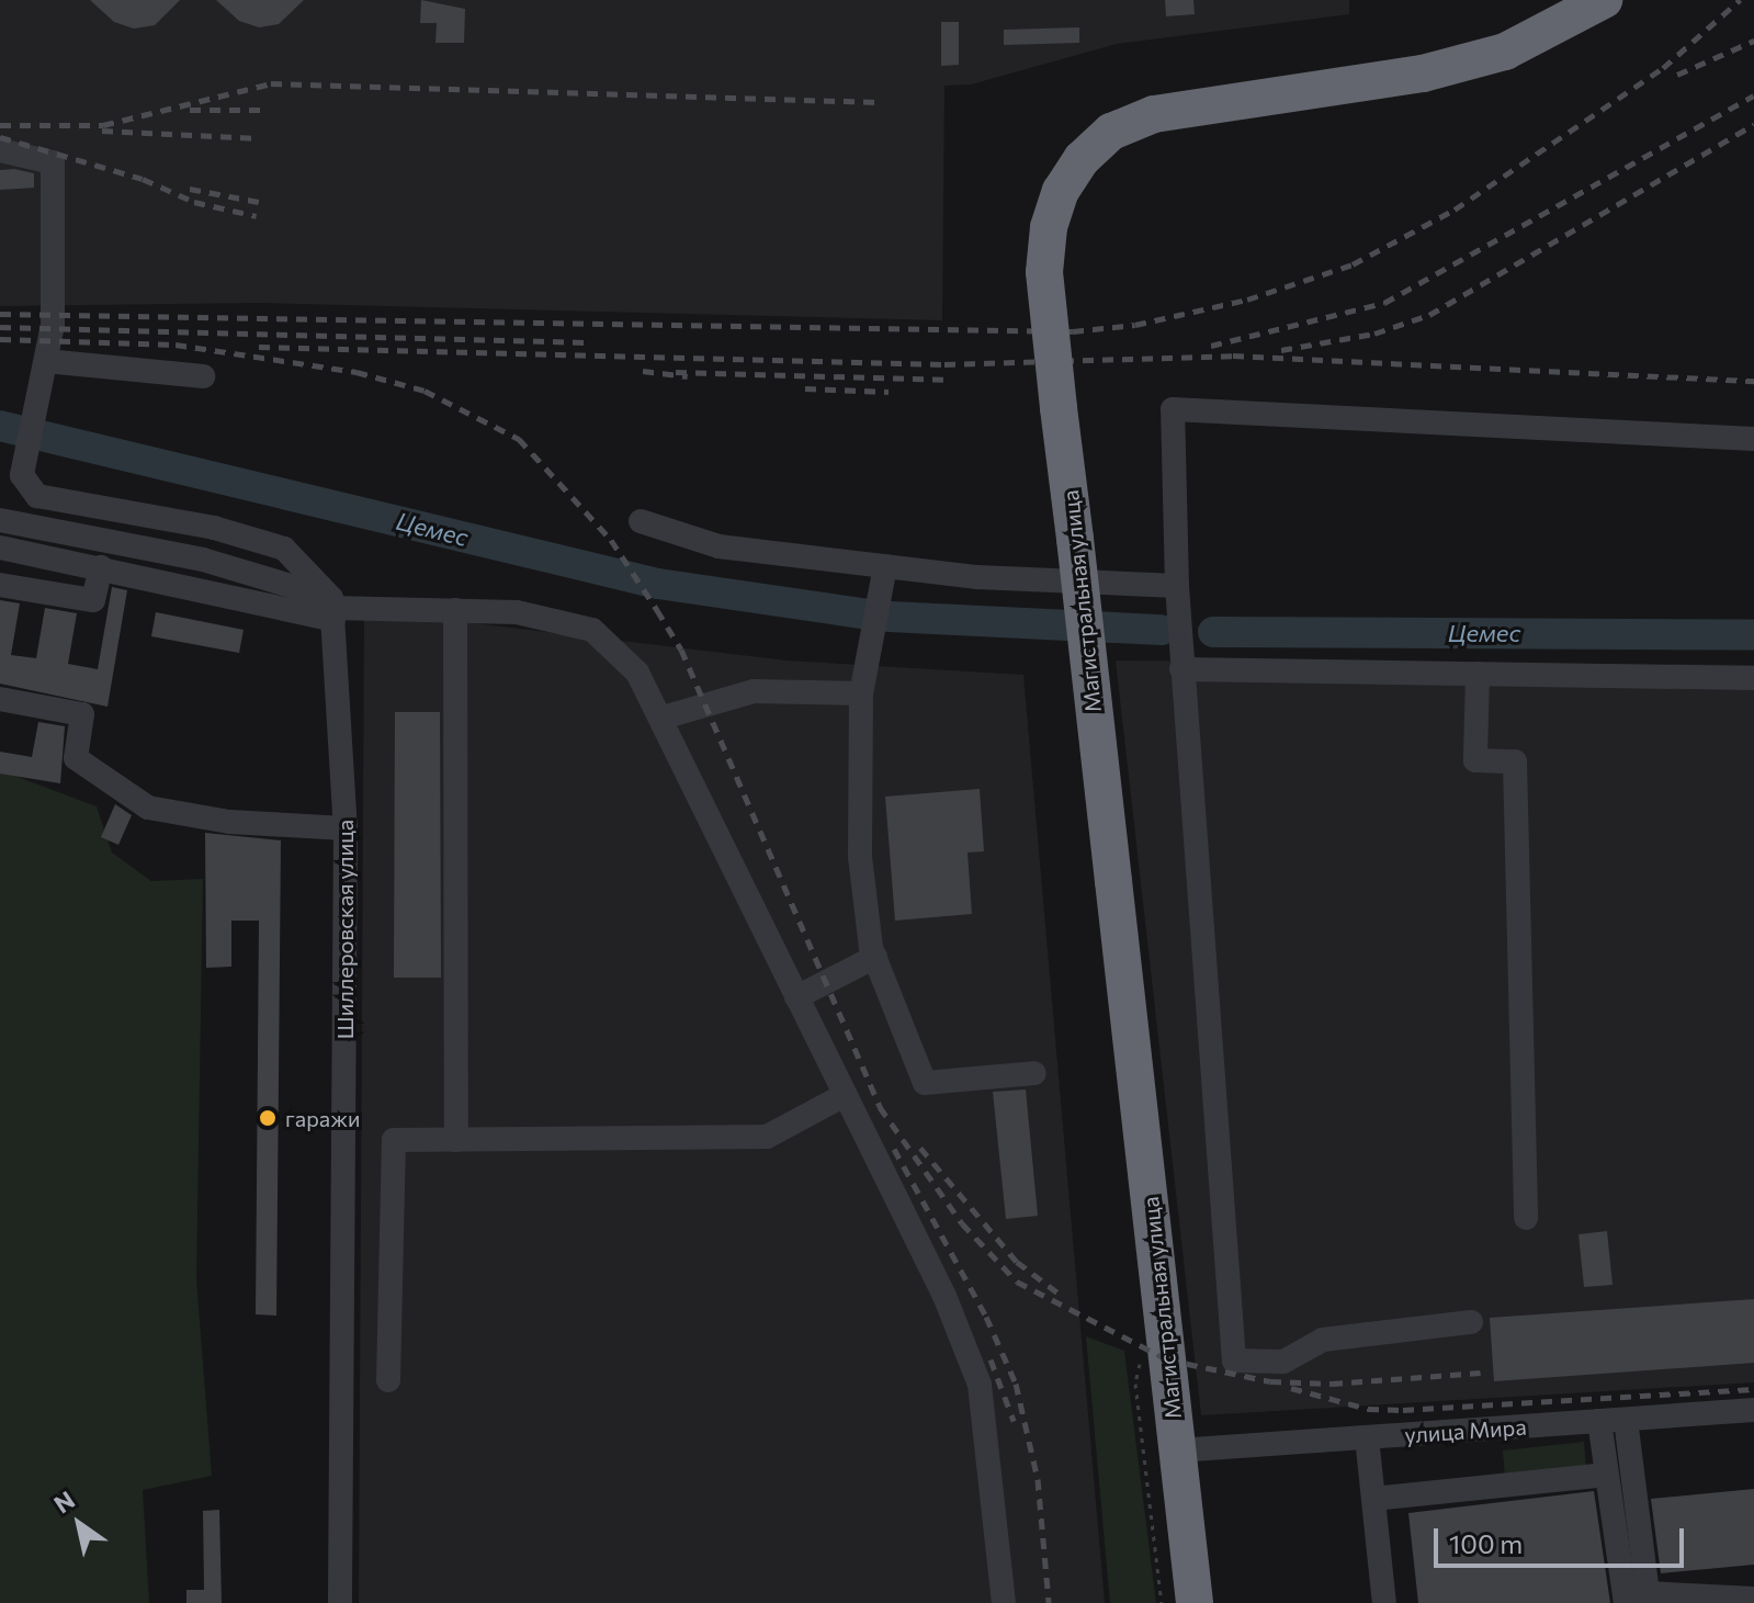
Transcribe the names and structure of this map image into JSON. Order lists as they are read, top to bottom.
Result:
{
  "streets": {
    "highway": ["Магистральная улица"],
    "street": ["Шиллеровская улица", "улица Мира"]
  },
  "crossings": [
    ["Магистральная улица", "улица Мира"]
  ],
  "water": ["Цемес"],
  "places": ["гаражи"],
  "scale_bar": "100 m",
  "north": "top left"
}
